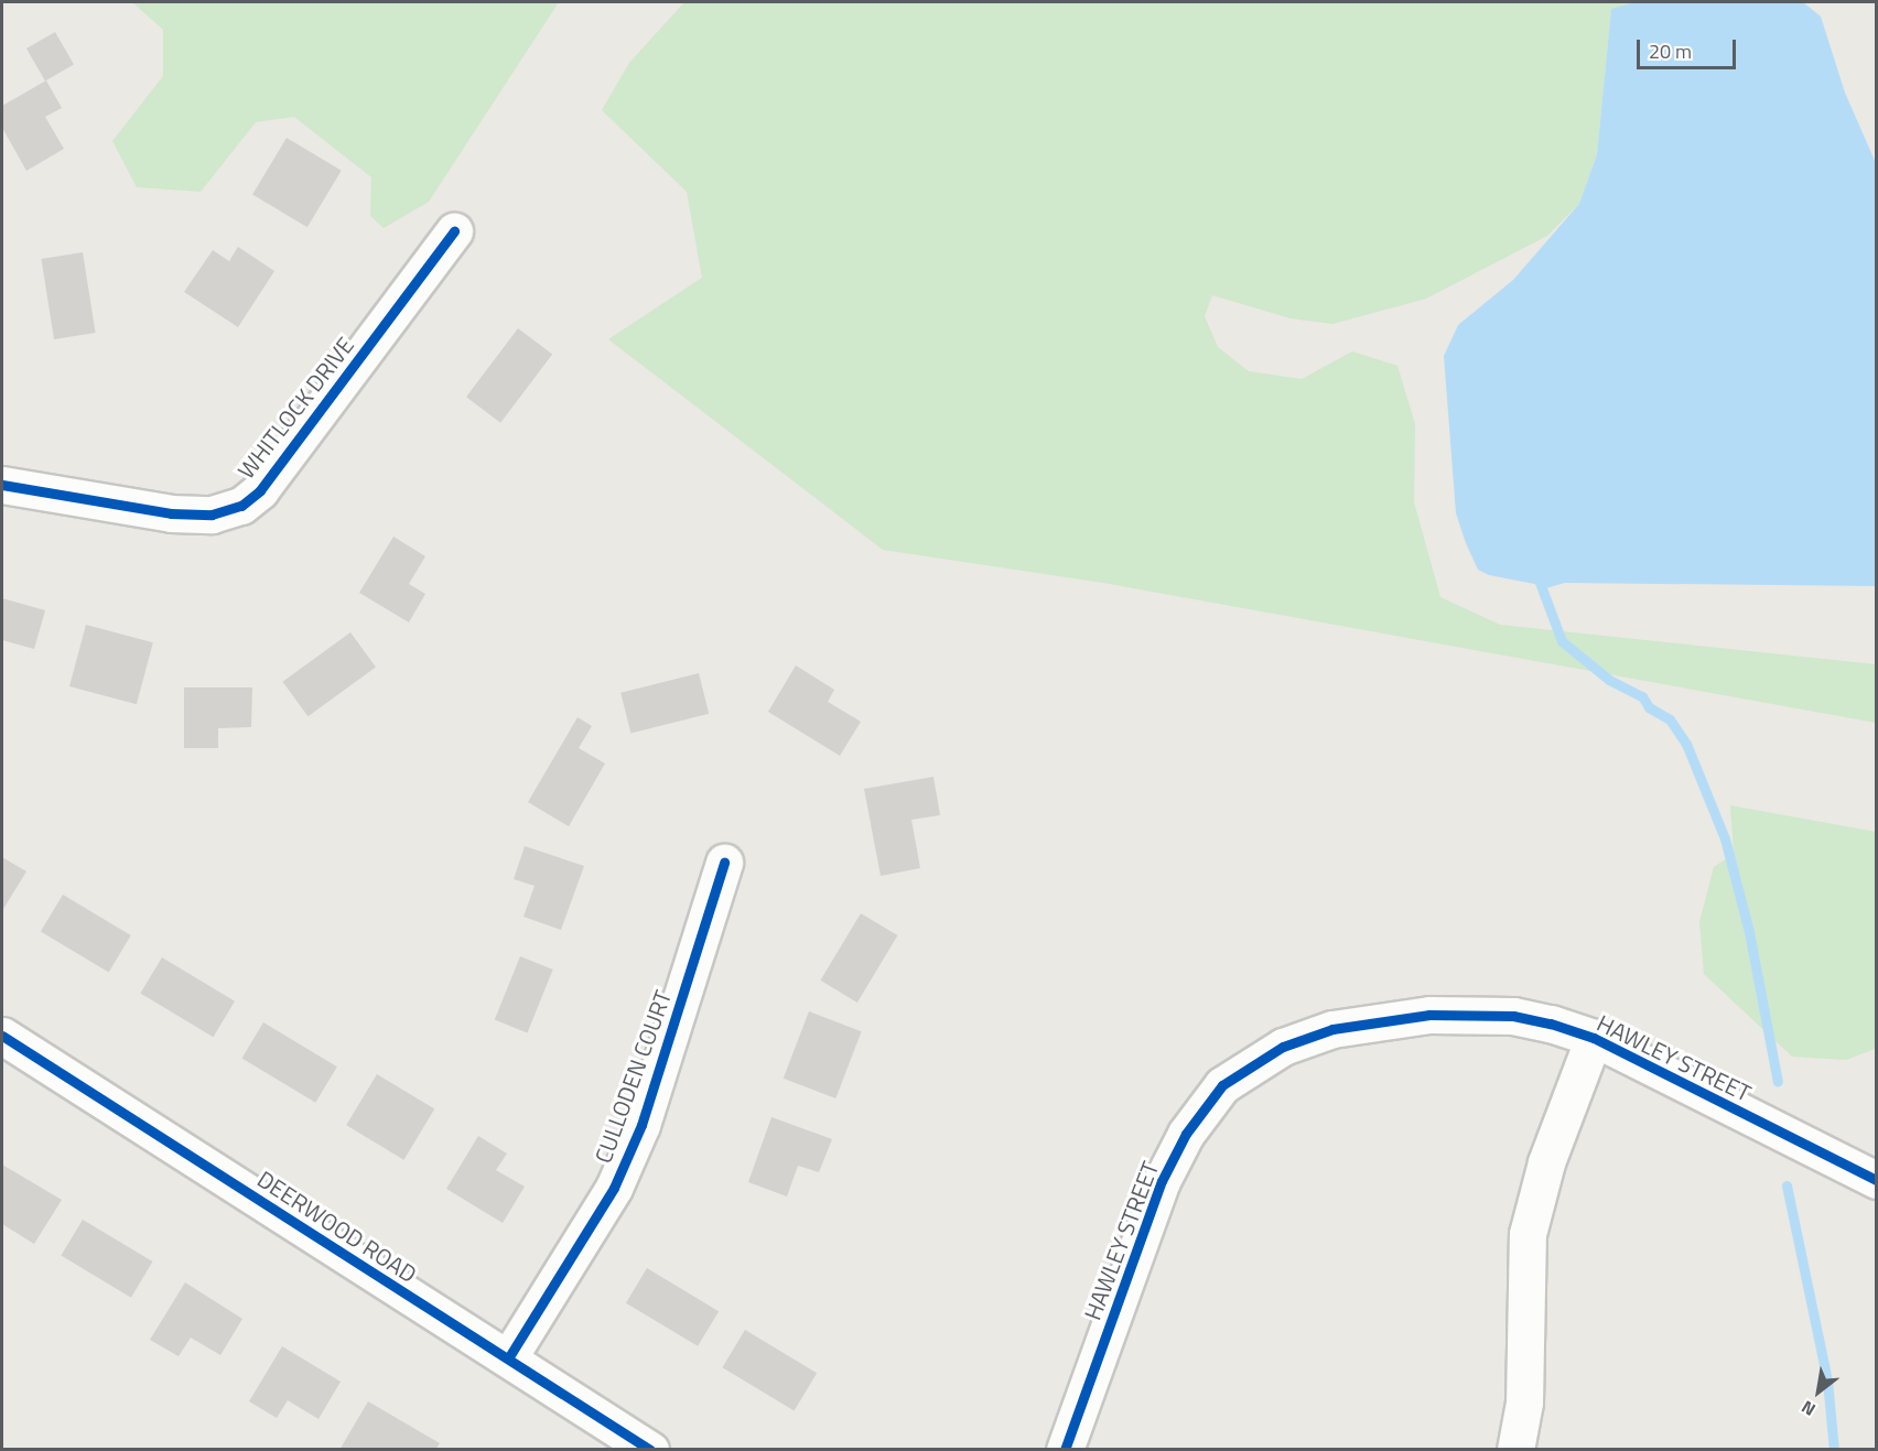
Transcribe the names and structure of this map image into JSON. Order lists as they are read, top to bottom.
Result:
{
  "streets": {
    "street": [
      "WHITLOCK DRIVE",
      "HAWLEY STREET",
      "CULLODEN COURT",
      "DEERWOOD ROAD"
    ]
  },
  "crossings": [
    ["CULLODEN COURT", "DEERWOOD ROAD"]
  ],
  "scale_bar": "20 m",
  "north": "bottom left"
}
